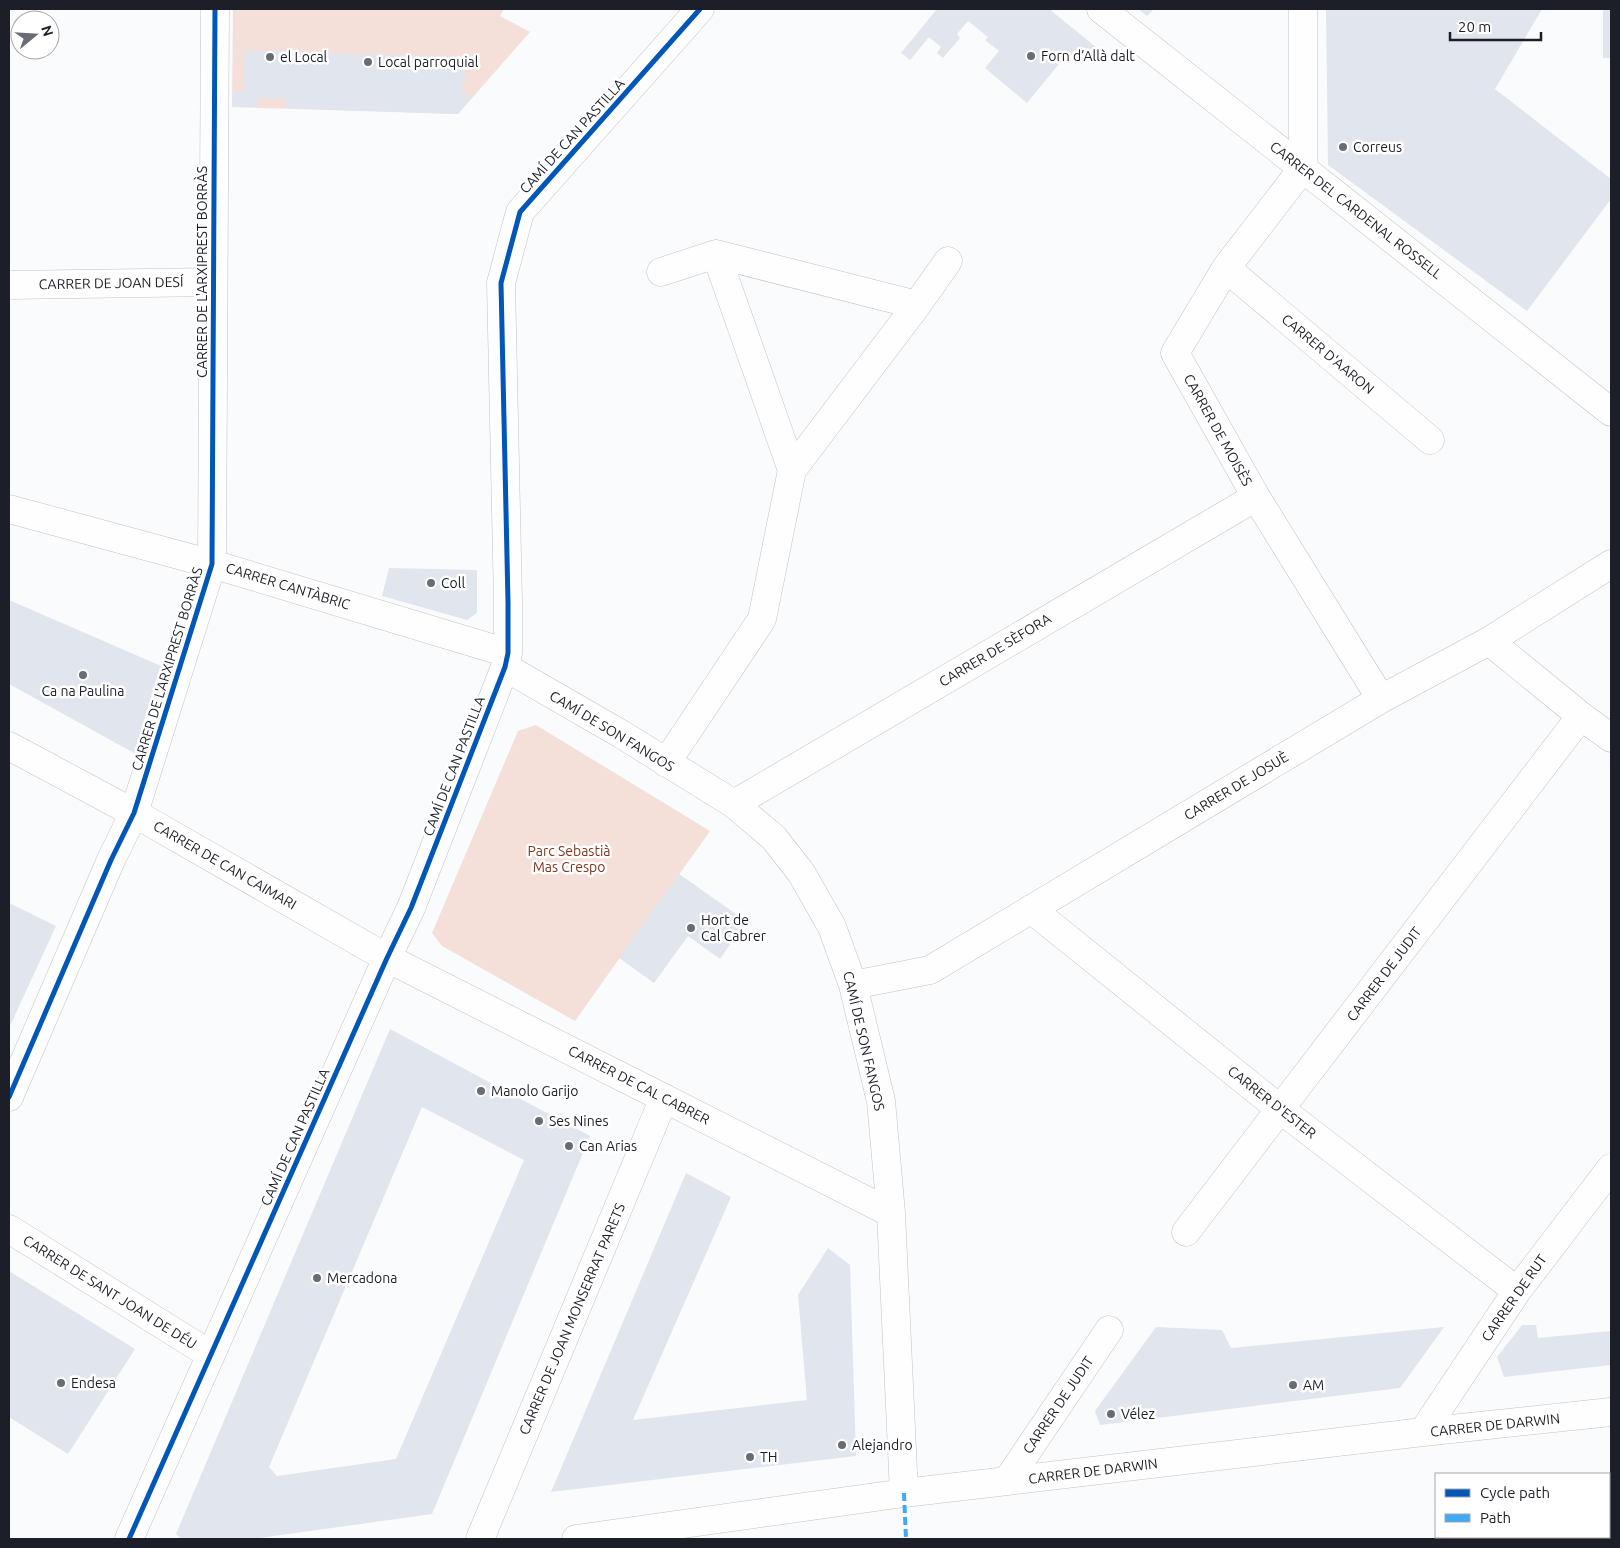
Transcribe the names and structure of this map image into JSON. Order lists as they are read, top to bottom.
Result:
{
  "streets": {
    "street": [
      "CAMÍ DE CAN PASTILLA",
      "CARRER DEL CARDENAL ROSSELL",
      "CARRER DE L'ARXIPREST BORRÀS",
      "CARRER DE JOAN DESÍ",
      "CARRER D'AARON",
      "CARRER DE MOISÈS",
      "CARRER CANTÀBRIC",
      "CARRER DE SÈFORA",
      "CAMÍ DE SON FANGOS",
      "CARRER DE JOSUÈ",
      "CARRER DE CAN CAIMARI",
      "CARRER DE JUDIT",
      "CARRER DE CAL CABRER",
      "CARRER D'ESTER",
      "CARRER DE SANT JOAN DE DÉU",
      "CARRER DE RUT",
      "CARRER DE JOAN MONSERRAT PARETS",
      "CARRER DE DARWIN"
    ]
  },
  "crossings": [
    ["CAMÍ DE CAN PASTILLA", "CARRER CANTÀBRIC"],
    ["CAMÍ DE CAN PASTILLA", "CAMÍ DE SON FANGOS"],
    ["CAMÍ DE CAN PASTILLA", "CARRER DE CAN CAIMARI"],
    ["CAMÍ DE CAN PASTILLA", "CARRER DE CAL CABRER"],
    ["CAMÍ DE CAN PASTILLA", "CARRER DE SANT JOAN DE DÉU"],
    ["CARRER DEL CARDENAL ROSSELL", "CARRER DE MOISÈS"],
    ["CARRER DE L'ARXIPREST BORRÀS", "CARRER DE JOAN DESÍ"],
    ["CARRER DE L'ARXIPREST BORRÀS", "CARRER CANTÀBRIC"],
    ["CARRER DE L'ARXIPREST BORRÀS", "CARRER DE CAN CAIMARI"],
    ["CARRER D'AARON", "CARRER DE MOISÈS"],
    ["CARRER DE MOISÈS", "CARRER DE SÈFORA"],
    ["CARRER DE MOISÈS", "CARRER DE JOSUÈ"],
    ["CARRER CANTÀBRIC", "CAMÍ DE SON FANGOS"],
    ["CARRER DE SÈFORA", "CAMÍ DE SON FANGOS"],
    ["CAMÍ DE SON FANGOS", "CARRER DE JOSUÈ"],
    ["CAMÍ DE SON FANGOS", "CARRER DE CAL CABRER"],
    ["CAMÍ DE SON FANGOS", "CARRER DE DARWIN"],
    ["CARRER DE JOSUÈ", "CARRER D'ESTER"],
    ["CARRER DE CAN CAIMARI", "CARRER DE CAL CABRER"],
    ["CARRER DE JUDIT", "CARRER D'ESTER"],
    ["CARRER DE JUDIT", "CARRER DE DARWIN"],
    ["CARRER DE CAL CABRER", "CARRER DE JOAN MONSERRAT PARETS"],
    ["CARRER D'ESTER", "CARRER DE RUT"],
    ["CARRER DE RUT", "CARRER DE DARWIN"]
  ],
  "parks": ["Parc Sebastià Mas Crespo"],
  "places": [
    "Forn d’Allà dalt",
    "el Local",
    "Local parroquial",
    "Correus",
    "Coll",
    "Ca na Paulina",
    "Hort de Cal Cabrer",
    "Manolo Garijo",
    "Ses Nines",
    "Can Arias",
    "Mercadona",
    "Endesa",
    "AM",
    "Vélez",
    "Alejandro",
    "TH"
  ],
  "legend": ["Cycle path", "Path"],
  "scale_bar": "20 m",
  "north": "right"
}
